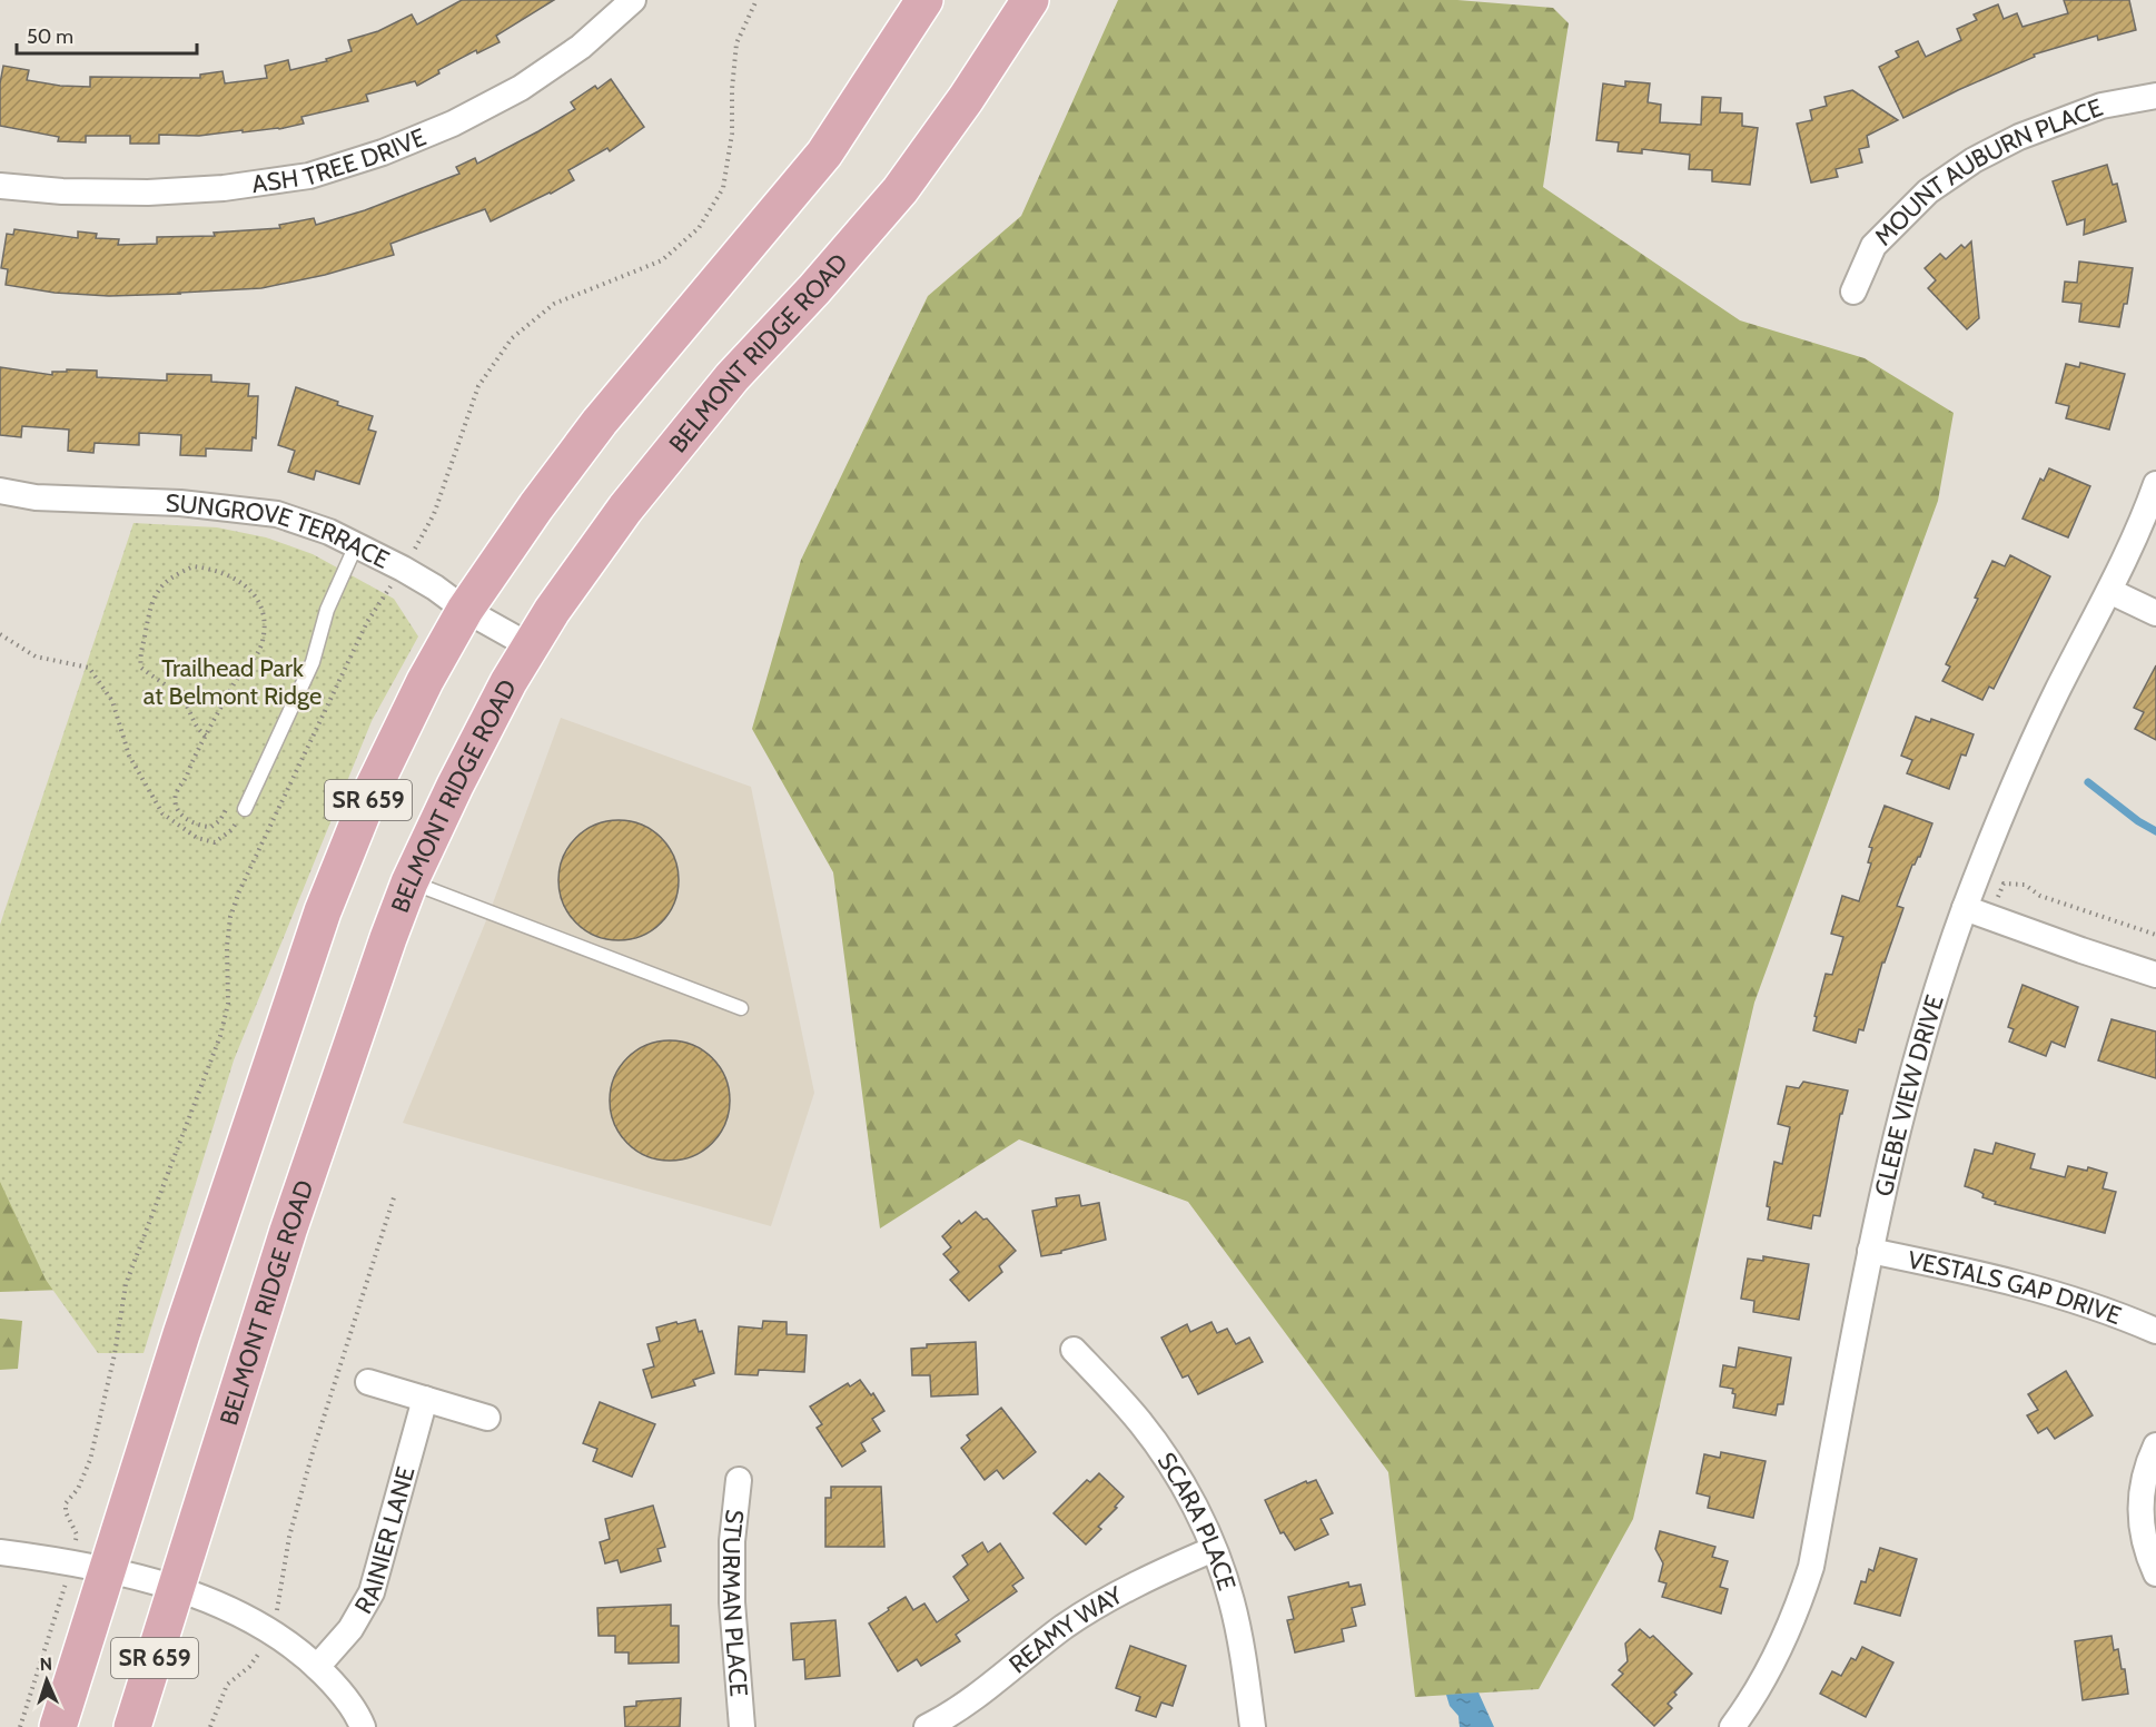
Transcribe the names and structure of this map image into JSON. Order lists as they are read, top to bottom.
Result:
{
  "streets": {
    "main road": ["BELMONT RIDGE ROAD", "SR 659"],
    "street": [
      "ASH TREE DRIVE",
      "MOUNT AUBURN PLACE",
      "SUNGROVE TERRACE",
      "GLEBE VIEW DRIVE",
      "VESTALS GAP DRIVE",
      "SCARA PLACE",
      "RAINIER LANE",
      "STURMAN PLACE",
      "REAMY WAY"
    ]
  },
  "crossings": [
    ["BELMONT RIDGE ROAD", "SUNGROVE TERRACE"],
    ["SUNGROVE TERRACE", "SR 659"],
    ["GLEBE VIEW DRIVE", "VESTALS GAP DRIVE"],
    ["SCARA PLACE", "REAMY WAY"]
  ],
  "parks": ["Trailhead Park at Belmont Ridge"],
  "scale_bar": "50 m",
  "north": "top"
}
